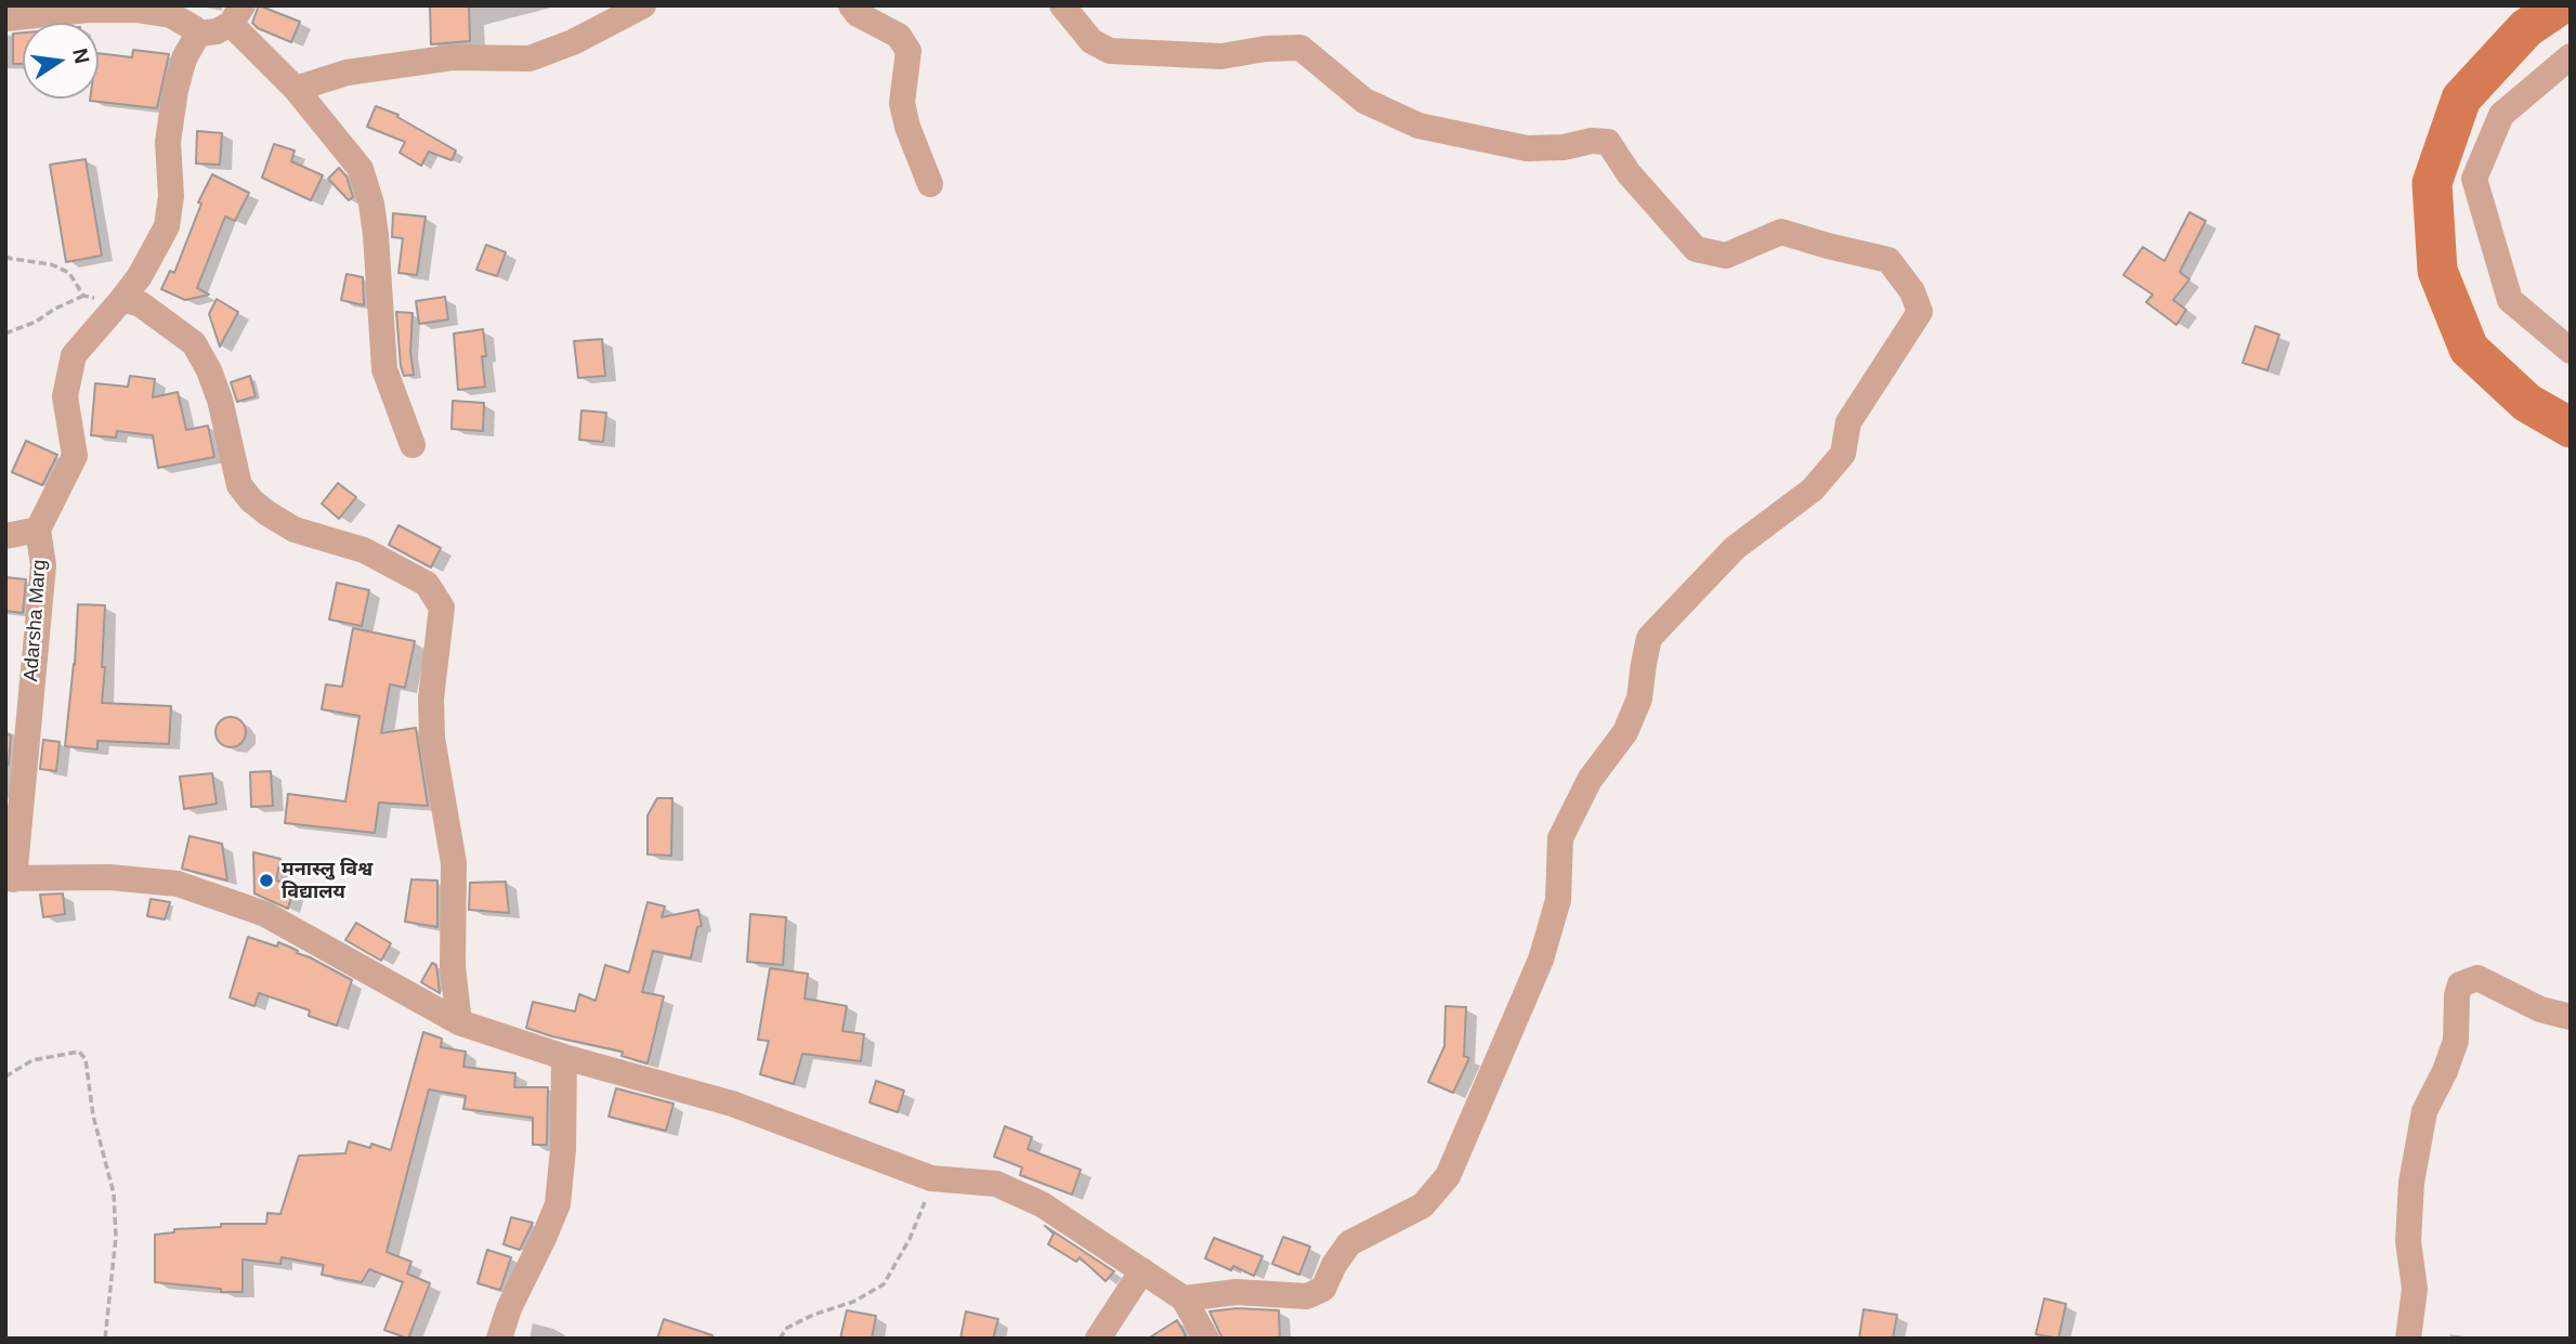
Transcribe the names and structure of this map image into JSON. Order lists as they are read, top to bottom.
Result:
{
  "streets": {
    "street": ["Adarsha Marg"]
  },
  "places": ["मनास्लु विश्व विद्यालय"],
  "north": "right"
}
